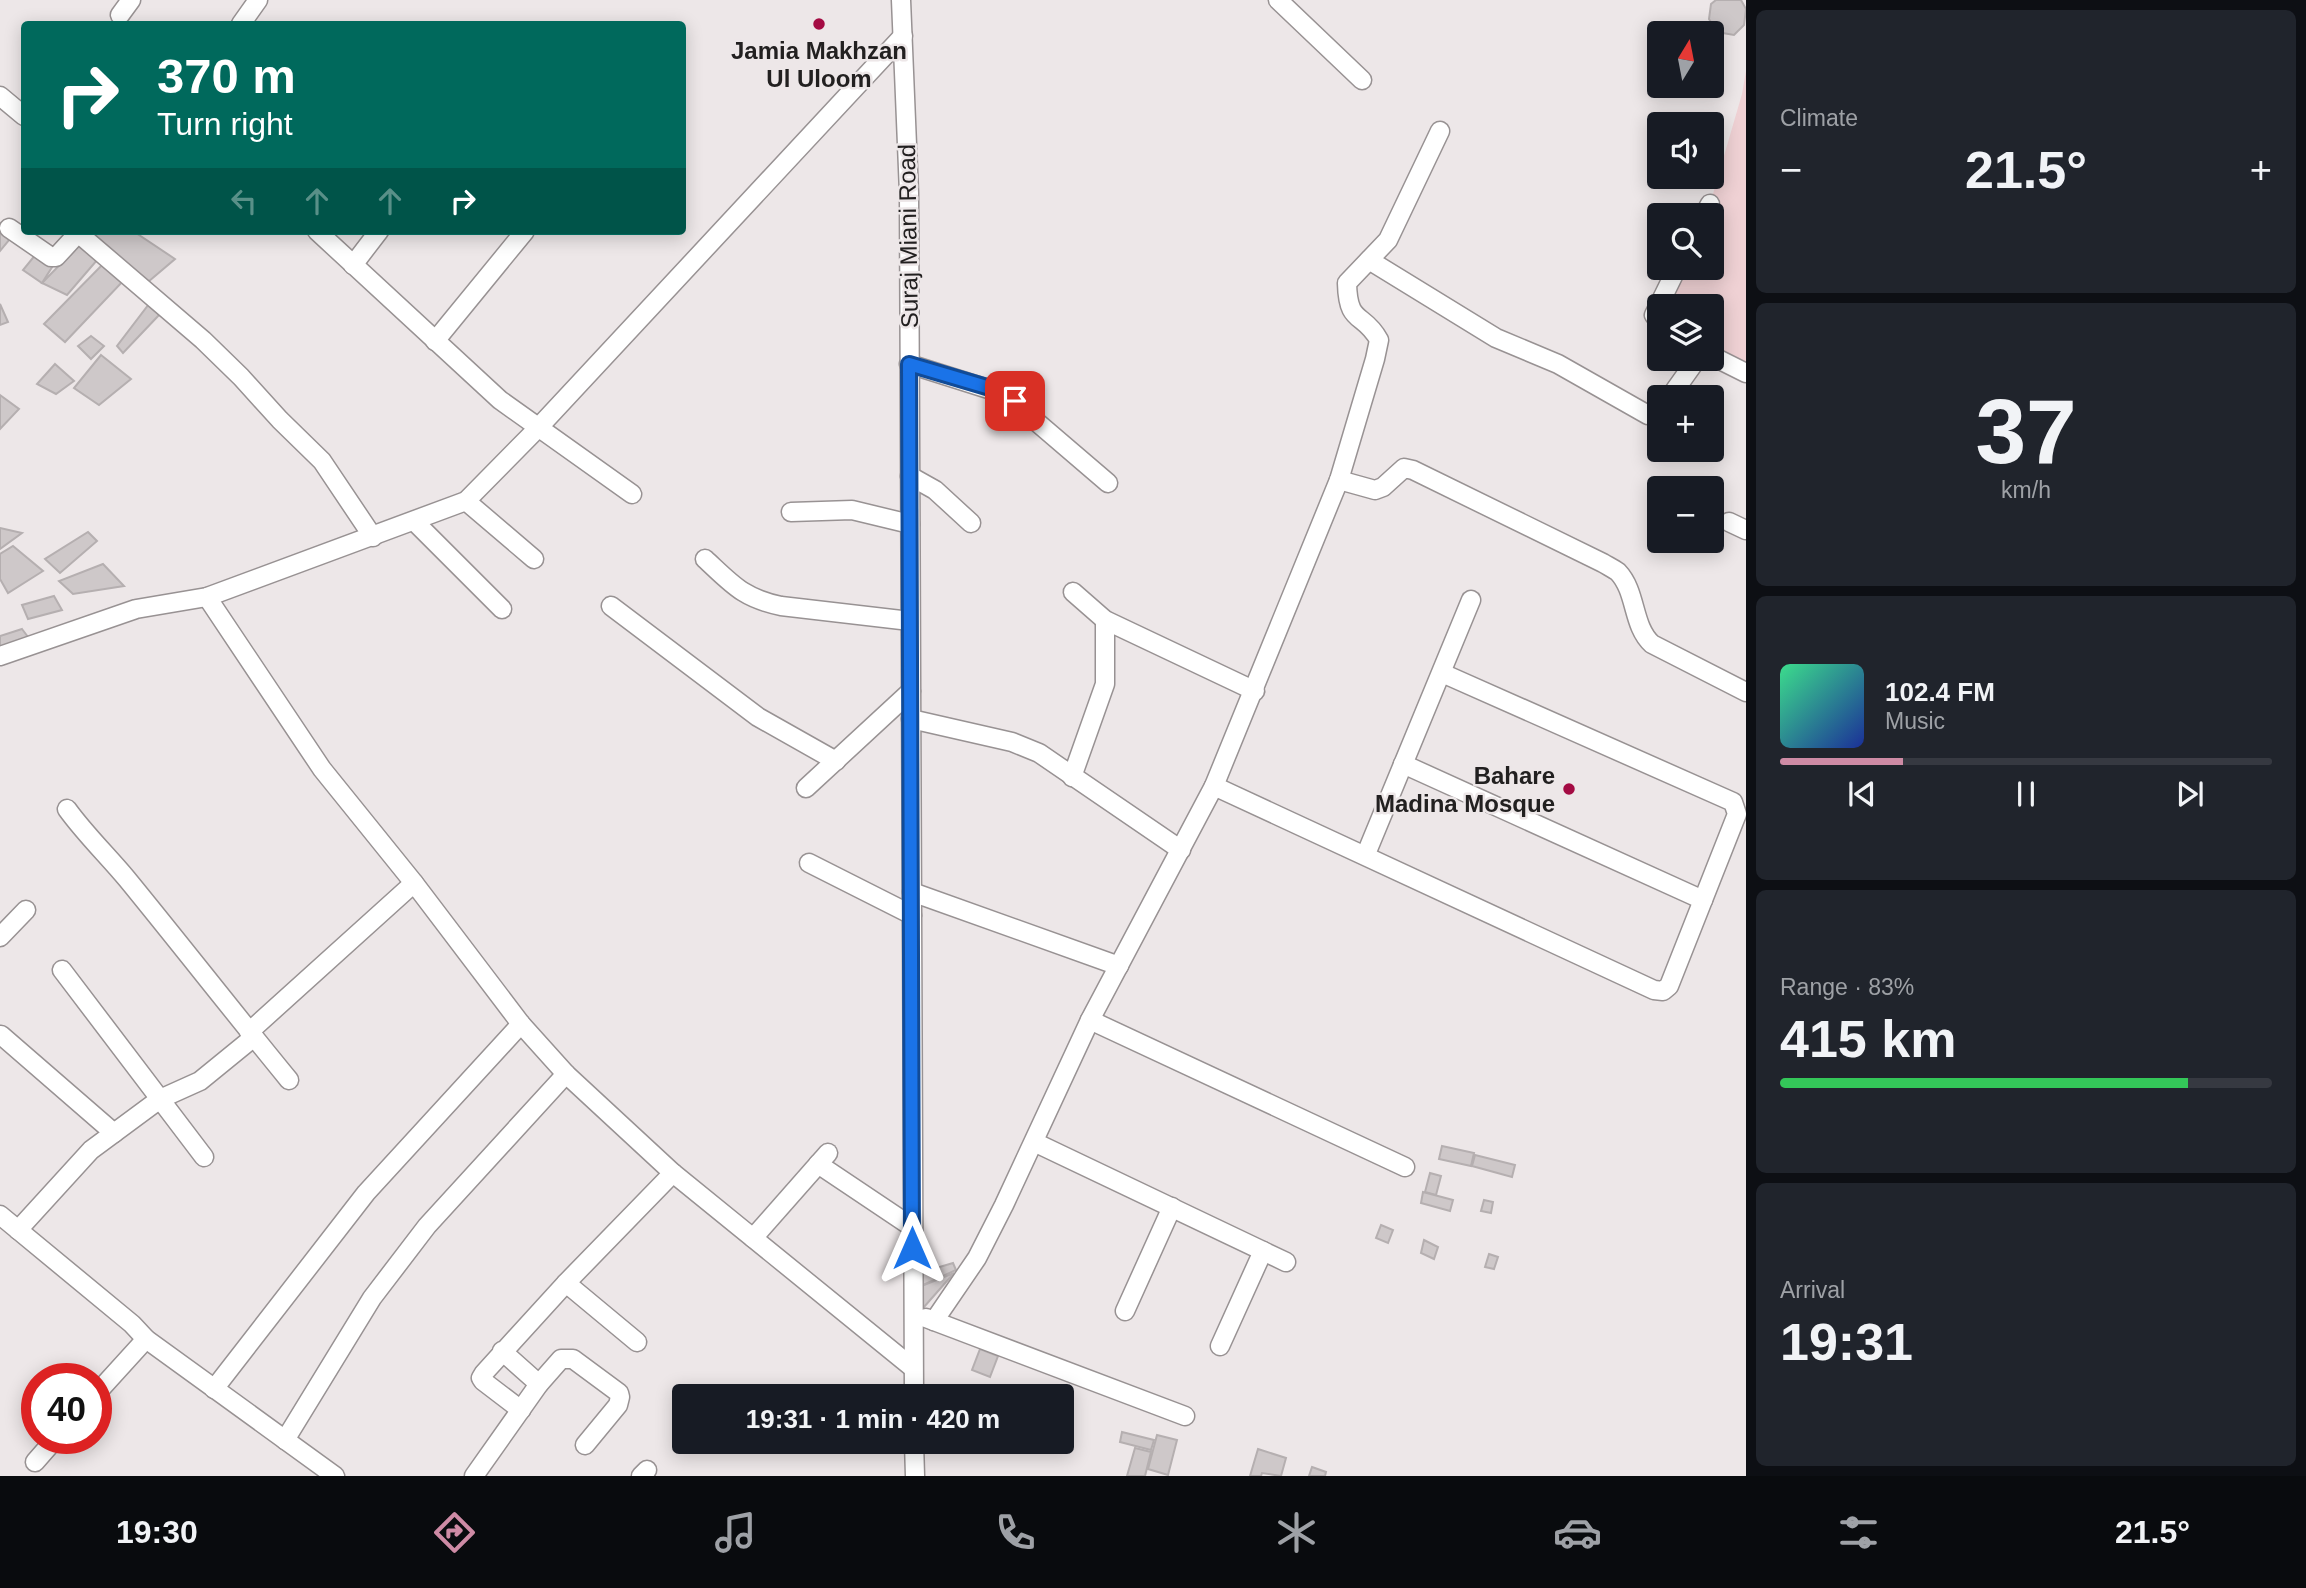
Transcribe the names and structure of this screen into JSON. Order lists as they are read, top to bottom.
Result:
{
  "streets": {
    "street": ["Suraj Miani Road"]
  },
  "places": ["Jamia Makhzan Ul Uloom", "Bahare Madina Mosque"],
  "north": "top",
  "page": {
    "tile": [
      "Climate",
      ["37", "km/h"],
      ["Range · 83%", "415 km"],
      ["Arrival", "19:31"]
    ],
    "map_buttons": ["+", "−"],
    "turn": ["370 m", "Turn right"],
    "heat": ["−", "21.5°", "+"],
    "song": ["102.4 FM", "Music"],
    "limit": "40",
    "trip": "19:31 · 1 min · 420 m",
    "tabs": ["19:30", "21.5°"]
  }
}
